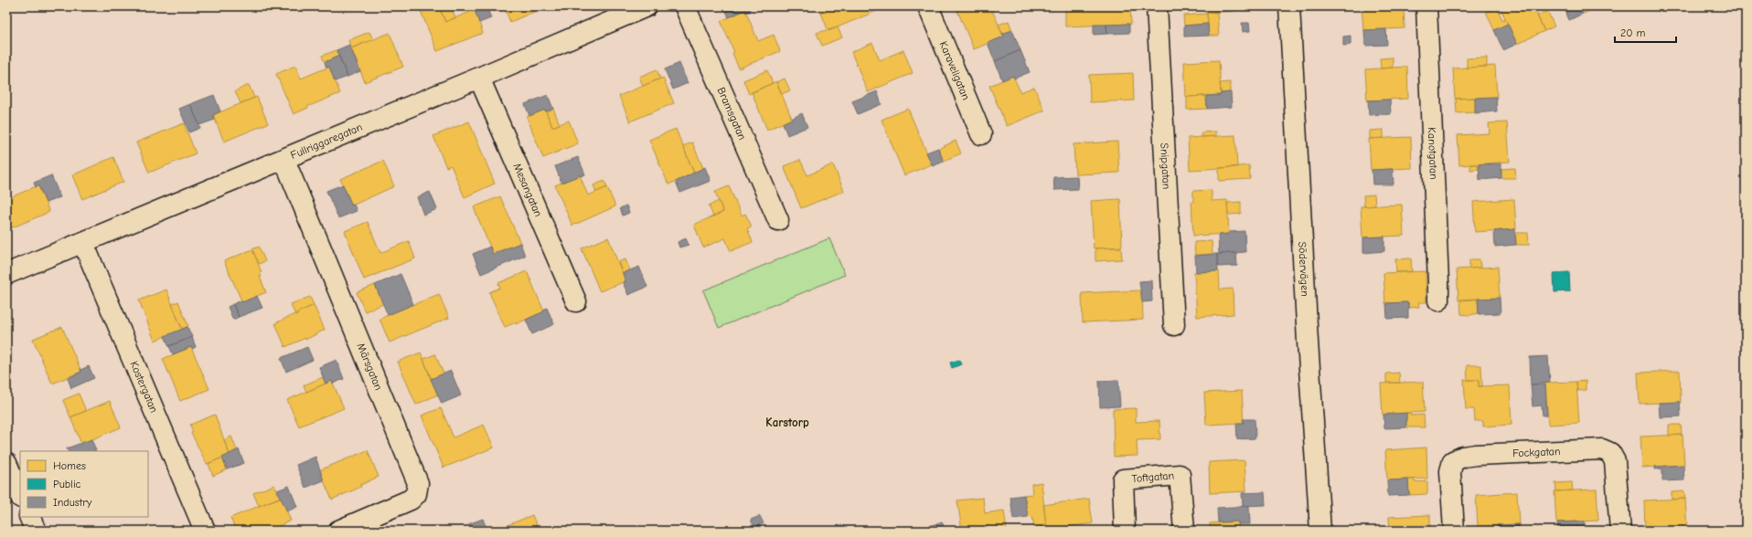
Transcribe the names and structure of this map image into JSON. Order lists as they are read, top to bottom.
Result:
{
  "streets": {
    "street": [
      "Karavellgatan",
      "Bramsgatan",
      "Fullriggaregatan",
      "Kanotgatan",
      "Snipgatan",
      "Mesangatan",
      "Södervägen",
      "Märsgatan",
      "Kostergatan",
      "Fockgatan",
      "Toftgatan"
    ]
  },
  "crossings": [
    ["Fullriggaregatan", "Mesangatan"],
    ["Fullriggaregatan", "Märsgatan"],
    ["Fullriggaregatan", "Kostergatan"]
  ],
  "districts": ["Karstorp"],
  "legend": ["Homes", "Public", "Industry"],
  "scale_bar": "20 m"
}
